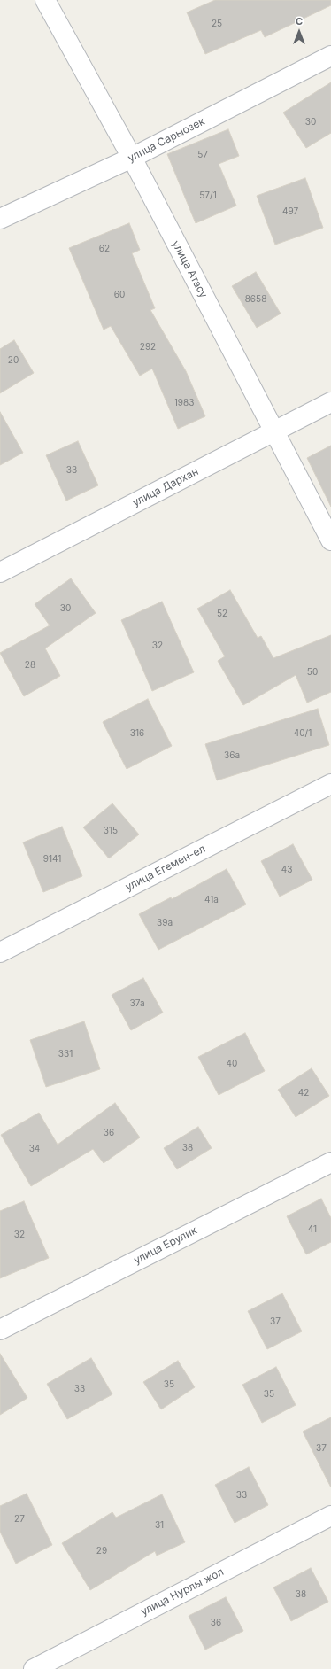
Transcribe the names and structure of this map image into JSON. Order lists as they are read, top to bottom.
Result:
{
  "streets": {
    "street": [
      "улица Сарыозек",
      "улица Атасу",
      "улица Дархан",
      "улица Егемен-ел",
      "улица Ерулик",
      "улица Нурлы жол"
    ]
  },
  "crossings": [
    ["улица Сарыозек", "улица Атасу"],
    ["улица Атасу", "улица Дархан"]
  ],
  "house_numbers": [
    "25",
    "30",
    "57",
    "57/1",
    "497",
    "62",
    "60",
    "8658",
    "292",
    "20",
    "1983",
    "33",
    "30",
    "52",
    "32",
    "28",
    "50",
    "316",
    "40/1",
    "36а",
    "315",
    "9141",
    "43",
    "41а",
    "39а",
    "37а",
    "331",
    "40",
    "42",
    "36",
    "38",
    "34",
    "41",
    "32",
    "37",
    "35",
    "33",
    "35",
    "37",
    "33",
    "27",
    "31",
    "29",
    "38",
    "36"
  ],
  "north": "top"
}
